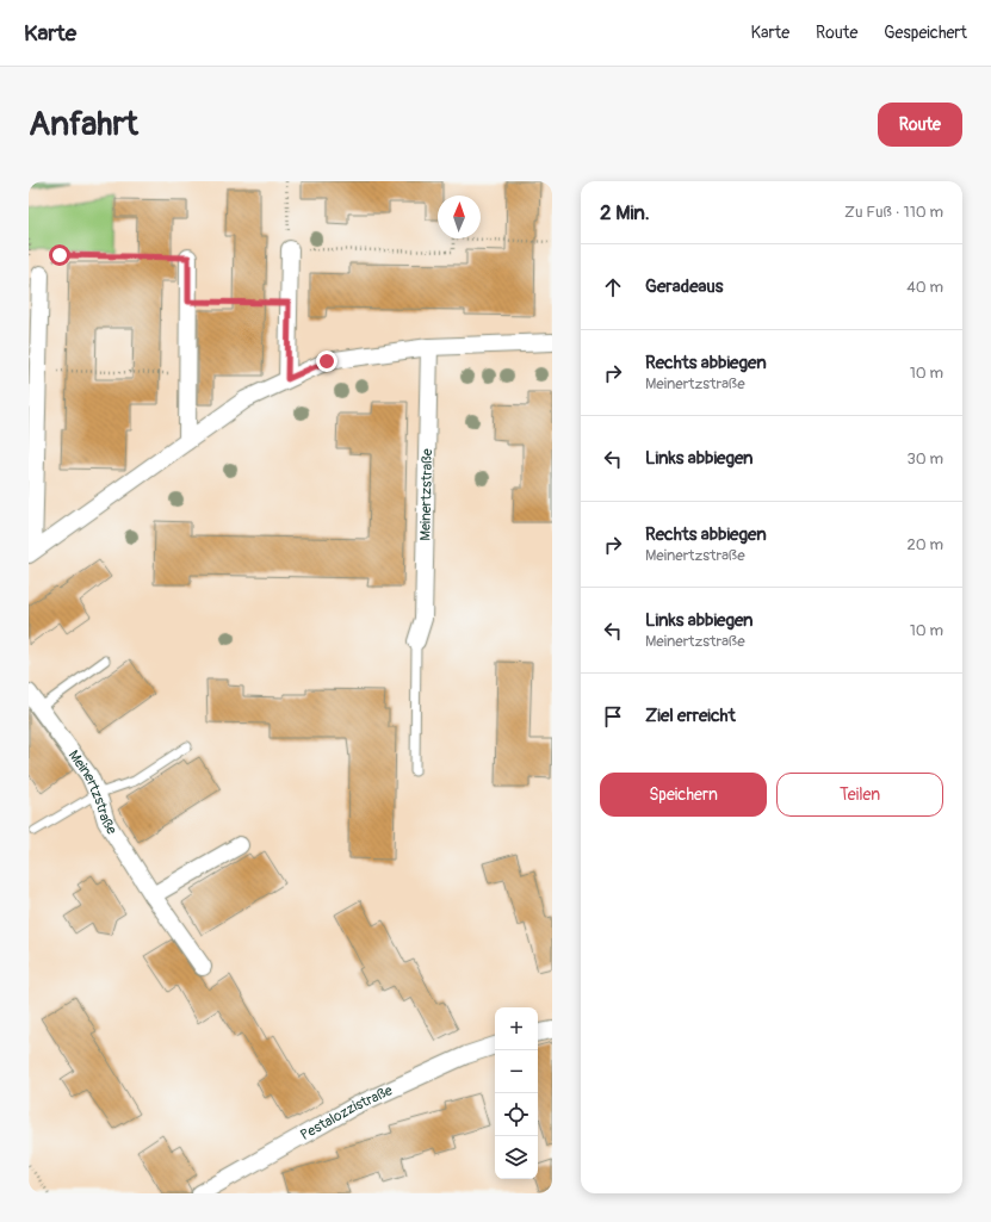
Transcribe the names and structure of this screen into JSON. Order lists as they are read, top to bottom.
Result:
{
  "streets": {
    "street": ["Meinertzstraße", "Pestalozzistraße"]
  },
  "north": "top",
  "page": {
    "header": "Karte",
    "nav": ["Karte", "Route", "Gespeichert"],
    "buttons": [
      "Route",
      ["Speichern", "Teilen"]
    ],
    "title": "Anfahrt",
    "heading": ["2 Min.", "Zu Fuß · 110 m"],
    "list": [
      ["Geradeaus", "40 m"],
      ["Rechts abbiegen", "Meinertzstraße", "10 m"],
      ["Links abbiegen", "30 m"],
      ["Rechts abbiegen", "Meinertzstraße", "20 m"],
      ["Links abbiegen", "Meinertzstraße", "10 m"],
      "Ziel erreicht"
    ],
    "map_buttons": ["+", "−"]
  }
}
